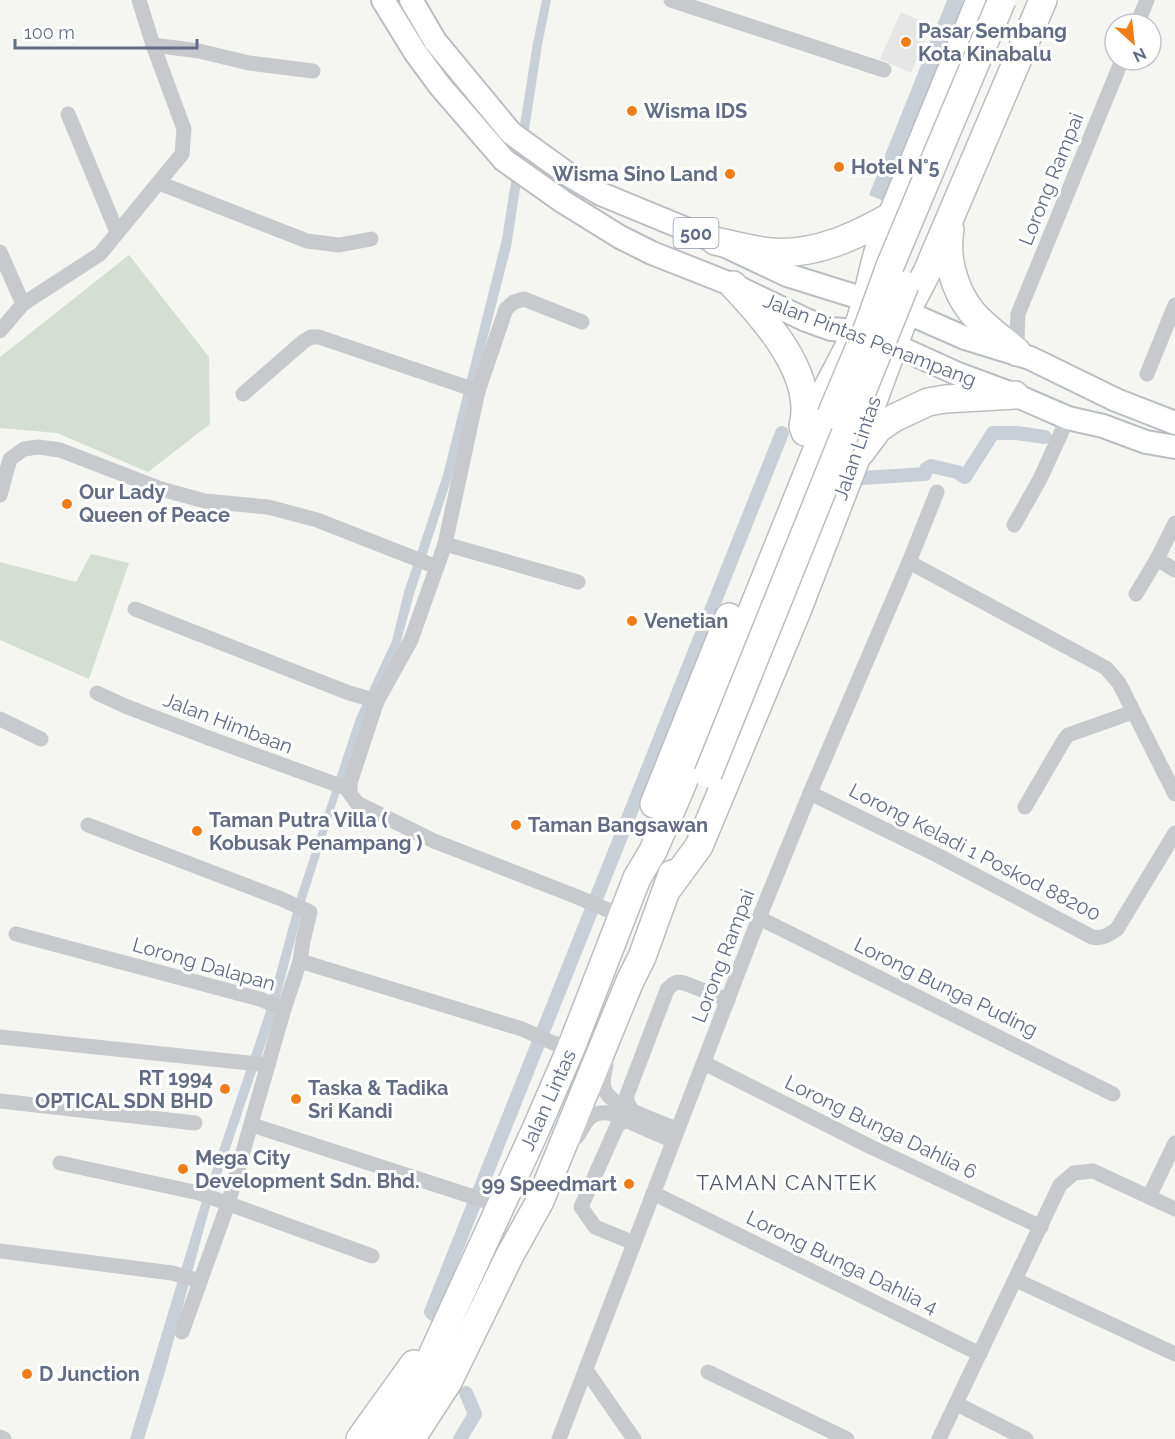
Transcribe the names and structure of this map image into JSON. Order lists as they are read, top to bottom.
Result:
{
  "streets": {
    "highway": ["Jalan Lintas"],
    "main road": ["500", "Jalan Pintas Penampang"],
    "street": [
      "Lorong Rampai",
      "Jalan Himbaan",
      "Lorong Keladi 1 Poskod 88200",
      "Lorong Dalapan",
      "Lorong Bunga Puding",
      "Lorong Bunga Dahlia 6",
      "Lorong Bunga Dahlia 4"
    ]
  },
  "crossings": [
    ["Lorong Rampai", "Lorong Keladi 1 Poskod 88200"],
    ["Lorong Rampai", "Lorong Bunga Puding"],
    ["Lorong Rampai", "Lorong Bunga Dahlia 6"],
    ["Lorong Rampai", "Lorong Bunga Dahlia 4"],
    ["Jalan Pintas Penampang", "Jalan Lintas"],
    ["Jalan Lintas", "Lorong Dalapan"]
  ],
  "districts": ["TAMAN CANTEK"],
  "places": [
    "Pasar Sembang Kota Kinabalu",
    "Wisma IDS",
    "Hotel N°5",
    "Wisma Sino Land",
    "Our Lady Queen of Peace",
    "Venetian",
    "Taman Bangsawan",
    "Taman Putra Villa ( Kobusak Penampang )",
    "RT 1994 OPTICAL SDN BHD",
    "Taska & Tadika Sri Kandi",
    "Mega City Development Sdn. Bhd.",
    "99 Speedmart",
    "D Junction"
  ],
  "scale_bar": "100 m",
  "north": "bottom right"
}
